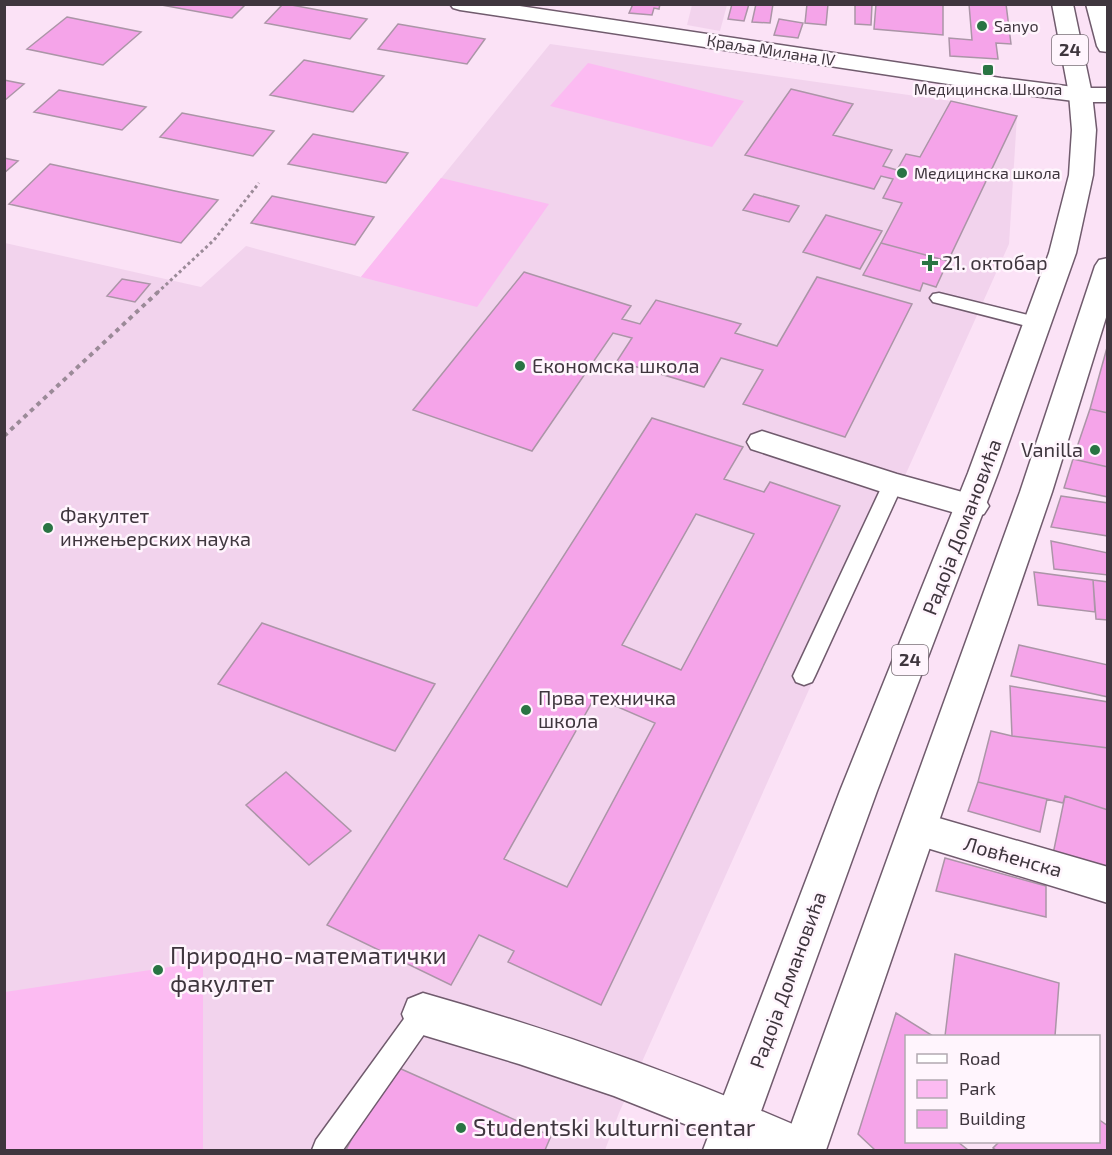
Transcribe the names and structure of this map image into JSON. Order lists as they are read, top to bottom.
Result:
{
  "streets": {
    "main road": [
      "Краља Милана IV",
      "24",
      "Радоја Домановића",
      "Ловћенска"
    ]
  },
  "crossings": [
    ["Краља Милана IV", "24"],
    ["Краља Милана IV", "Радоја Домановића"],
    ["24", "Радоја Домановића"]
  ],
  "places": {
    "other": [
      "Sanyo",
      "Медицинска школа",
      "Економска школа",
      "Vanilla",
      "Факултет инжењерских наука",
      "Прва техничка школа",
      "Природно-математички факултет",
      "Studentski kulturni centar"
    ],
    "transit": ["Медицинска Школа"],
    "health": ["21. октобар"]
  },
  "legend": ["Road", "Park", "Building"]
}
